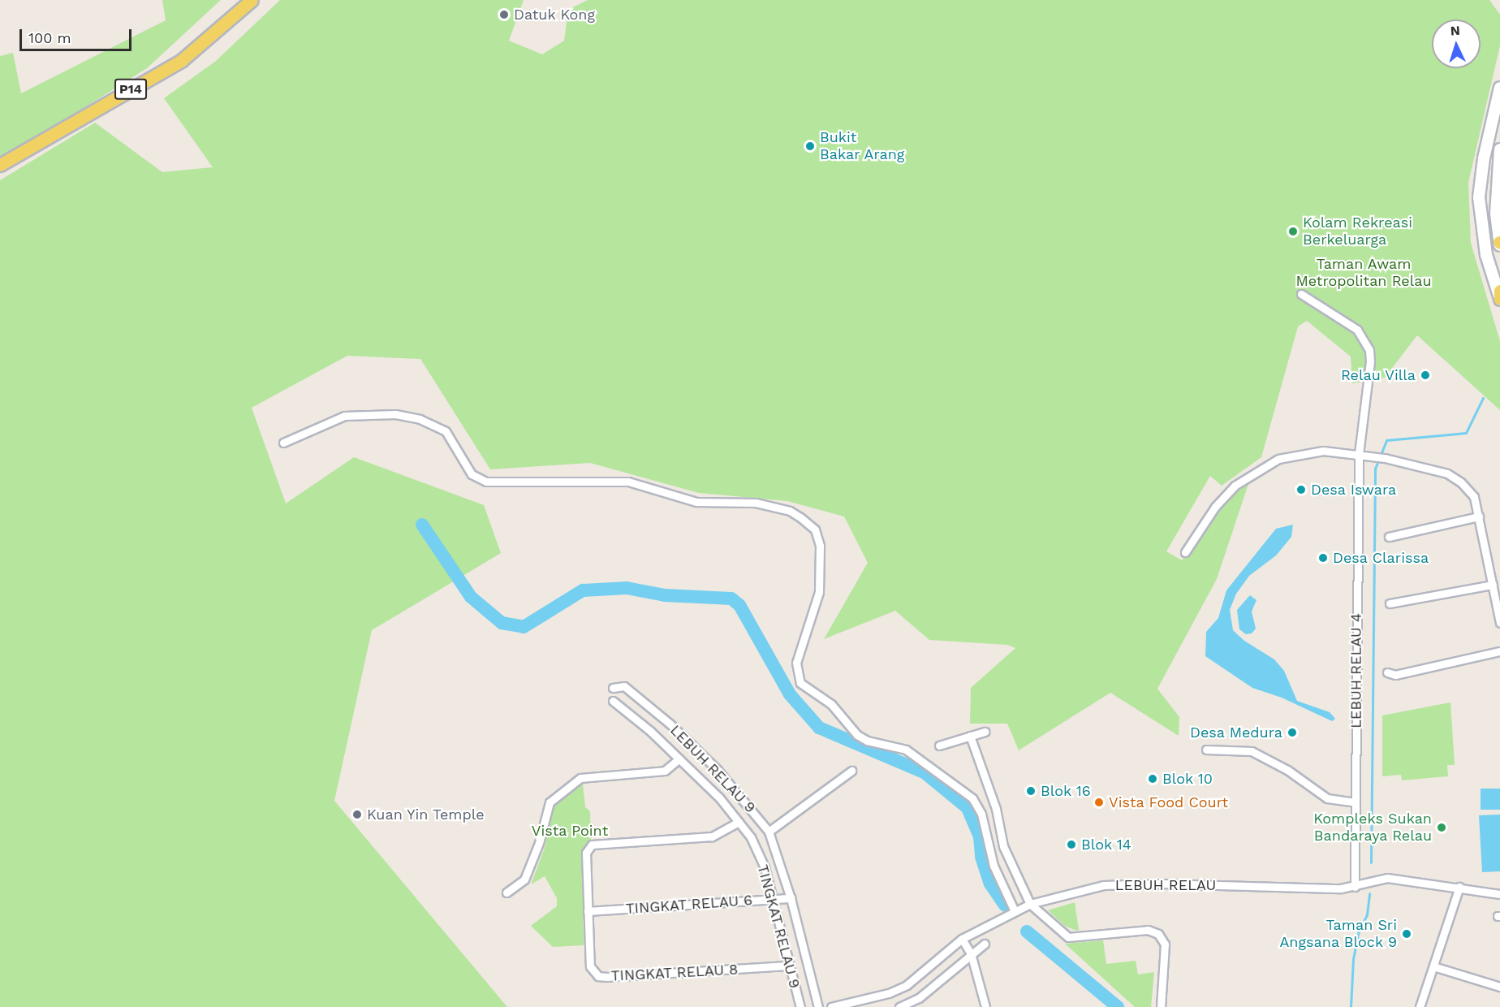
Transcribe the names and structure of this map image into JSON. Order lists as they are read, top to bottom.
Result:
{
  "streets": {
    "main road": ["P14"],
    "street": [
      "LEBUH RELAU 4",
      "LEBUH RELAU 9",
      "LEBUH RELAU",
      "TINGKAT RELAU 6",
      "TINGKAT RELAU 9",
      "TINGKAT RELAU 8"
    ]
  },
  "crossings": [
    ["LEBUH RELAU 4", "LEBUH RELAU"],
    ["LEBUH RELAU 9", "TINGKAT RELAU 6"],
    ["TINGKAT RELAU 6", "TINGKAT RELAU 9"],
    ["TINGKAT RELAU 6", "TINGKAT RELAU 8"],
    ["TINGKAT RELAU 9", "TINGKAT RELAU 8"]
  ],
  "parks": ["Taman Awam Metropolitan Relau", "Vista Point"],
  "places": [
    "Datuk Kong",
    "Bukit Bakar Arang",
    "Kolam Rekreasi Berkeluarga",
    "Relau Villa",
    "Desa Iswara",
    "Desa Clarissa",
    "Desa Medura",
    "Blok 10",
    "Blok 16",
    "Vista Food Court",
    "Kuan Yin Temple",
    "Kompleks Sukan Bandaraya Relau",
    "Blok 14",
    "Taman Sri Angsana Block 9"
  ],
  "scale_bar": "100 m",
  "north": "top"
}
